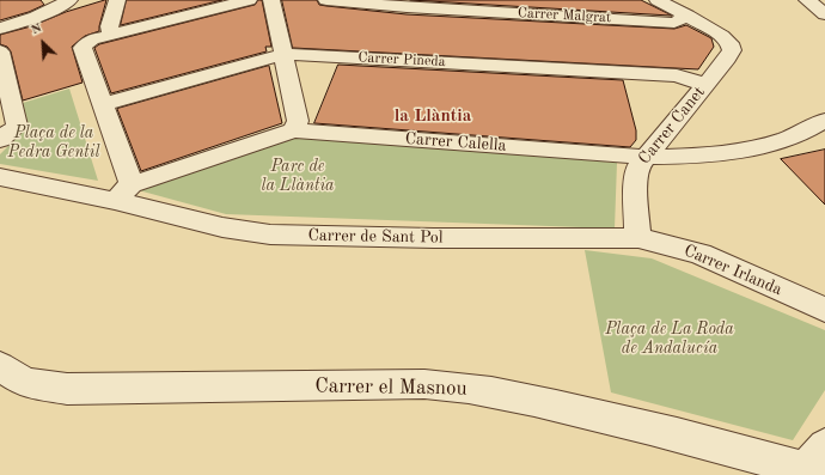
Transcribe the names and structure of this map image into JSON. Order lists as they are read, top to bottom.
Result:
{
  "streets": {
    "street": [
      "Carrer Malgrat",
      "Carrer Pineda",
      "Carrer Canet",
      "Carrer Calella",
      "Carrer de Sant Pol",
      "Carrer Irlanda",
      "Carrer el Masnou"
    ]
  },
  "crossings": [
    ["Carrer Malgrat", "Carrer Canet"],
    ["Carrer Pineda", "Carrer Canet"],
    ["Carrer Canet", "Carrer Calella"],
    ["Carrer Canet", "Carrer de Sant Pol"],
    ["Carrer Canet", "Carrer Irlanda"],
    ["Carrer Calella", "Carrer de Sant Pol"],
    ["Carrer de Sant Pol", "Carrer Irlanda"]
  ],
  "districts": ["la Llàntia"],
  "parks": ["Plaça de la Pedra Gentil", "Parc de la Llàntia", "Plaça de La Roda de Andalucía"],
  "north": "top left"
}
